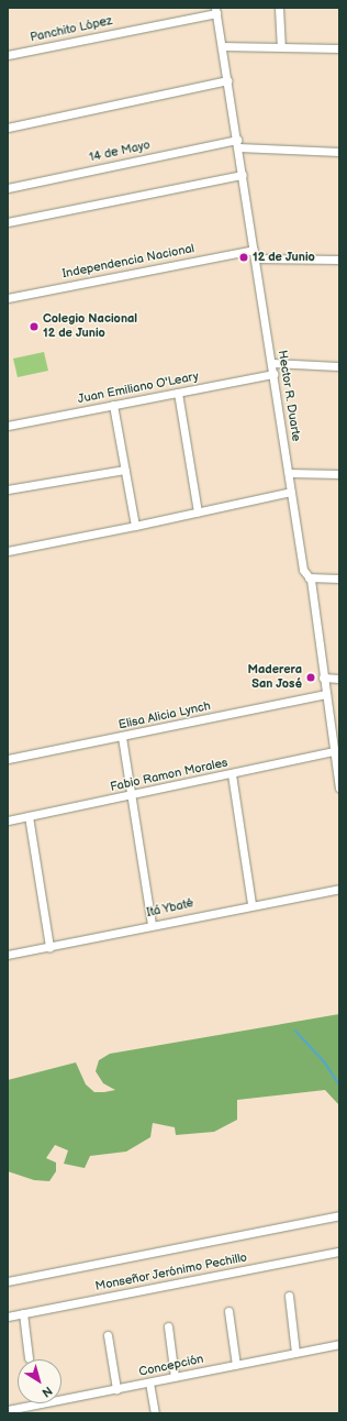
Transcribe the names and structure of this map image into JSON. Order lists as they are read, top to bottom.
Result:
{
  "streets": {
    "street": [
      "Panchito López",
      "14 de Mayo",
      "Independencia Nacional",
      "Juan Emiliano O'Leary",
      "Hector R. Duarte",
      "Elisa Alicia Lynch",
      "Fabio Ramon Morales",
      "Itá Ybaté",
      "Monseñor Jerónimo Pechillo",
      "Concepción"
    ]
  },
  "crossings": [
    ["Panchito López", "Hector R. Duarte"],
    ["14 de Mayo", "Hector R. Duarte"],
    ["Independencia Nacional", "Hector R. Duarte"],
    ["Juan Emiliano O'Leary", "Hector R. Duarte"],
    ["Hector R. Duarte", "Elisa Alicia Lynch"],
    ["Hector R. Duarte", "Fabio Ramon Morales"]
  ],
  "places": ["12 de Junio", "Colegio Nacional 12 de Junio", "Maderera San José"],
  "north": "bottom right"
}
